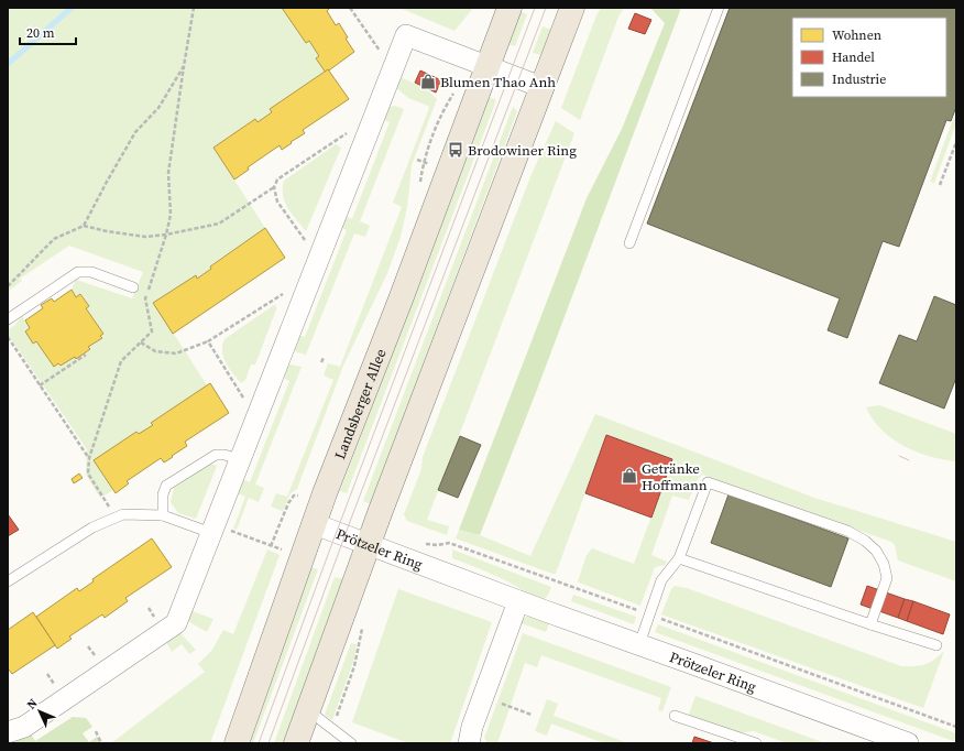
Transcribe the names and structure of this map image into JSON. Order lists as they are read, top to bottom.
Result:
{
  "streets": {
    "main road": ["Landsberger Allee"],
    "street": ["Prötzeler Ring"]
  },
  "crossings": [
    ["Landsberger Allee", "Prötzeler Ring"]
  ],
  "places": {
    "shop": ["Blumen Thao Anh", "Getränke Hoffmann"],
    "bus stop": ["Brodowiner Ring"]
  },
  "legend": ["Wohnen", "Handel", "Industrie"],
  "scale_bar": "20 m",
  "north": "top left"
}
